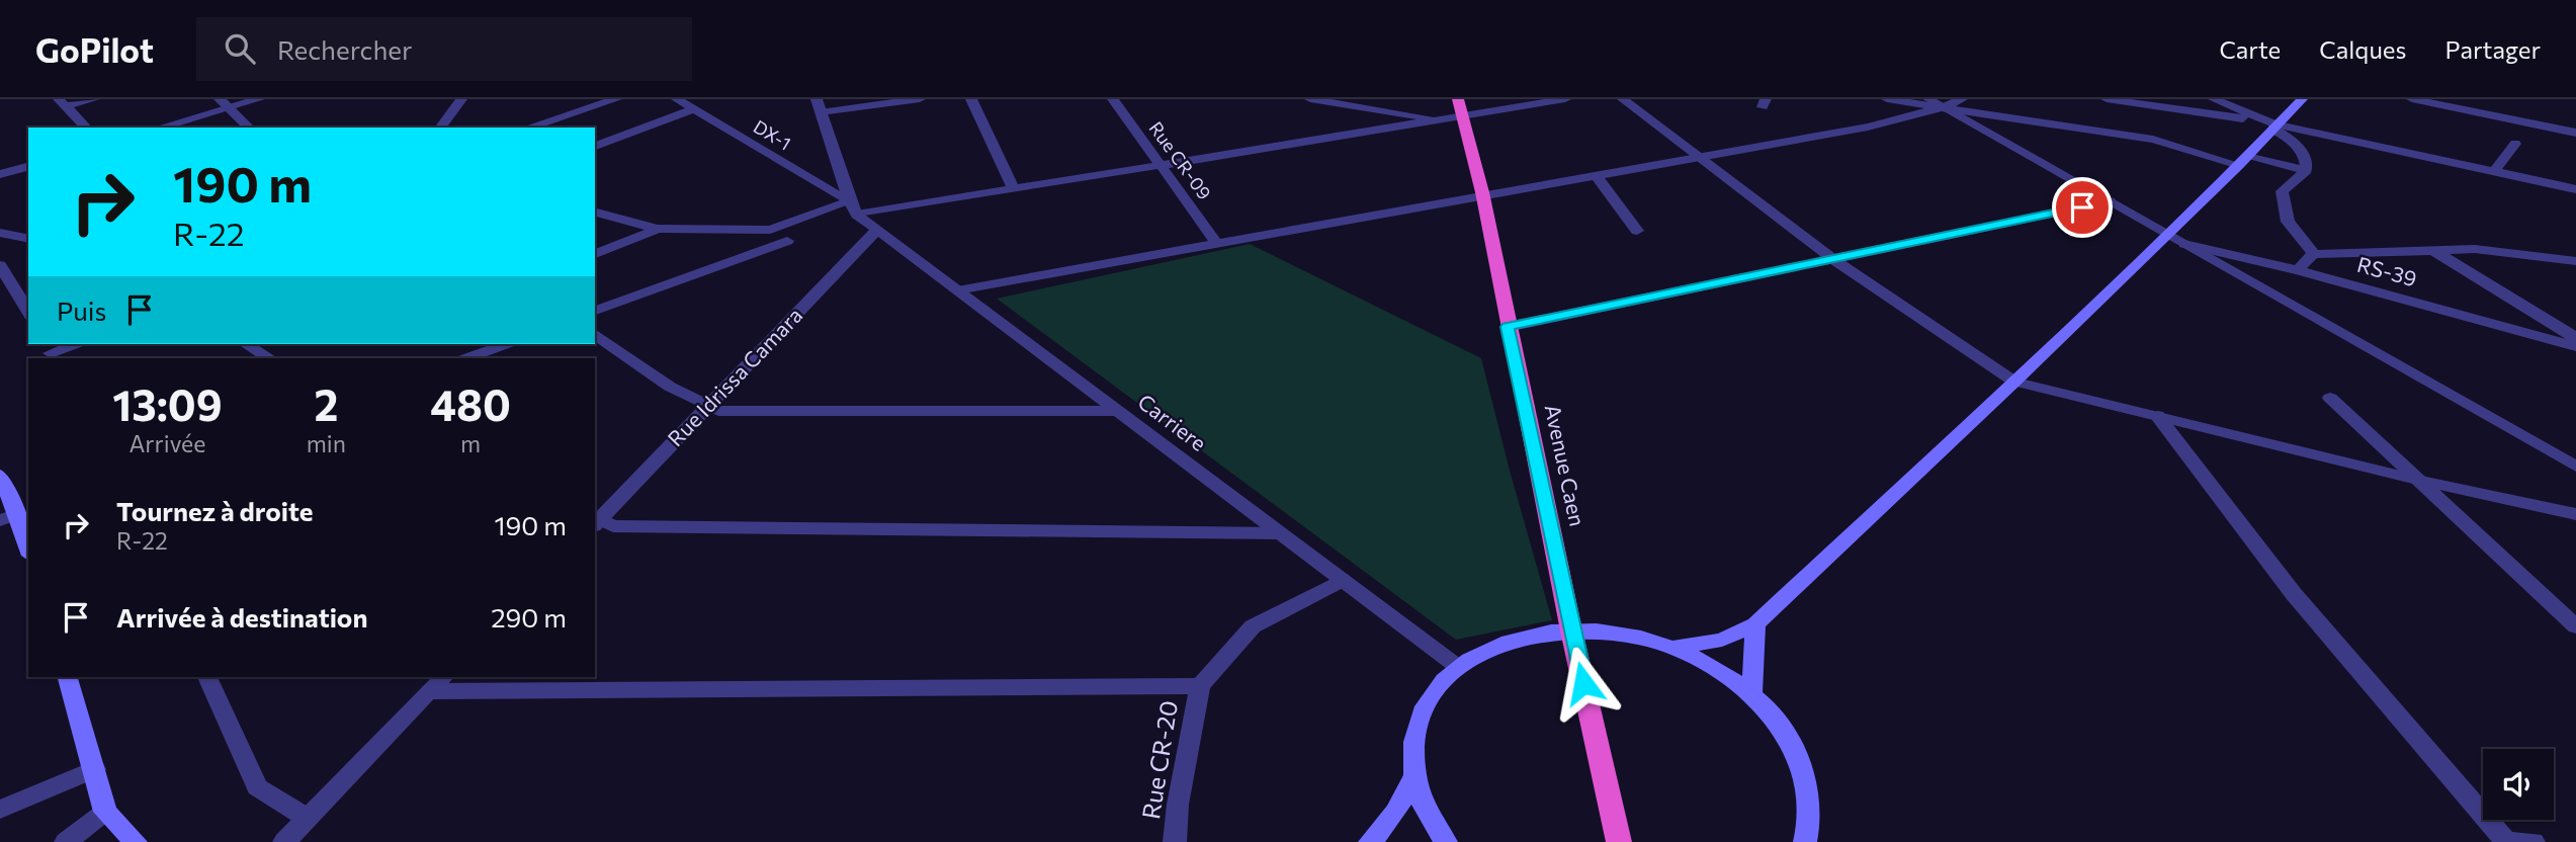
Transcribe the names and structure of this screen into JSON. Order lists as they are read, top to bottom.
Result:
{
  "streets": {
    "highway": ["Avenue Caen"],
    "street": [
      "DX-1",
      "Rue CR-09",
      "RS-39",
      "Rue Idrissa Camara",
      "Carriere",
      "Rue CR-20"
    ]
  },
  "crossings": [
    ["DX-1", "Carriere"],
    ["Rue Idrissa Camara", "Carriere"]
  ],
  "page": {
    "header": "GoPilot",
    "search": "Rechercher",
    "nav": ["Carte", "Calques", "Partager"],
    "turn": ["190 m", "R-22"],
    "then": "Puis",
    "eta": [
      "13:09",
      "Arrivée",
      "2",
      "min",
      "480",
      "m"
    ],
    "list": [
      {
        "name": "Tournez à droite",
        "note": "R-22",
        "value": "190 m"
      },
      {
        "name": "Arrivée à destination",
        "value": "290 m"
      }
    ]
  }
}
